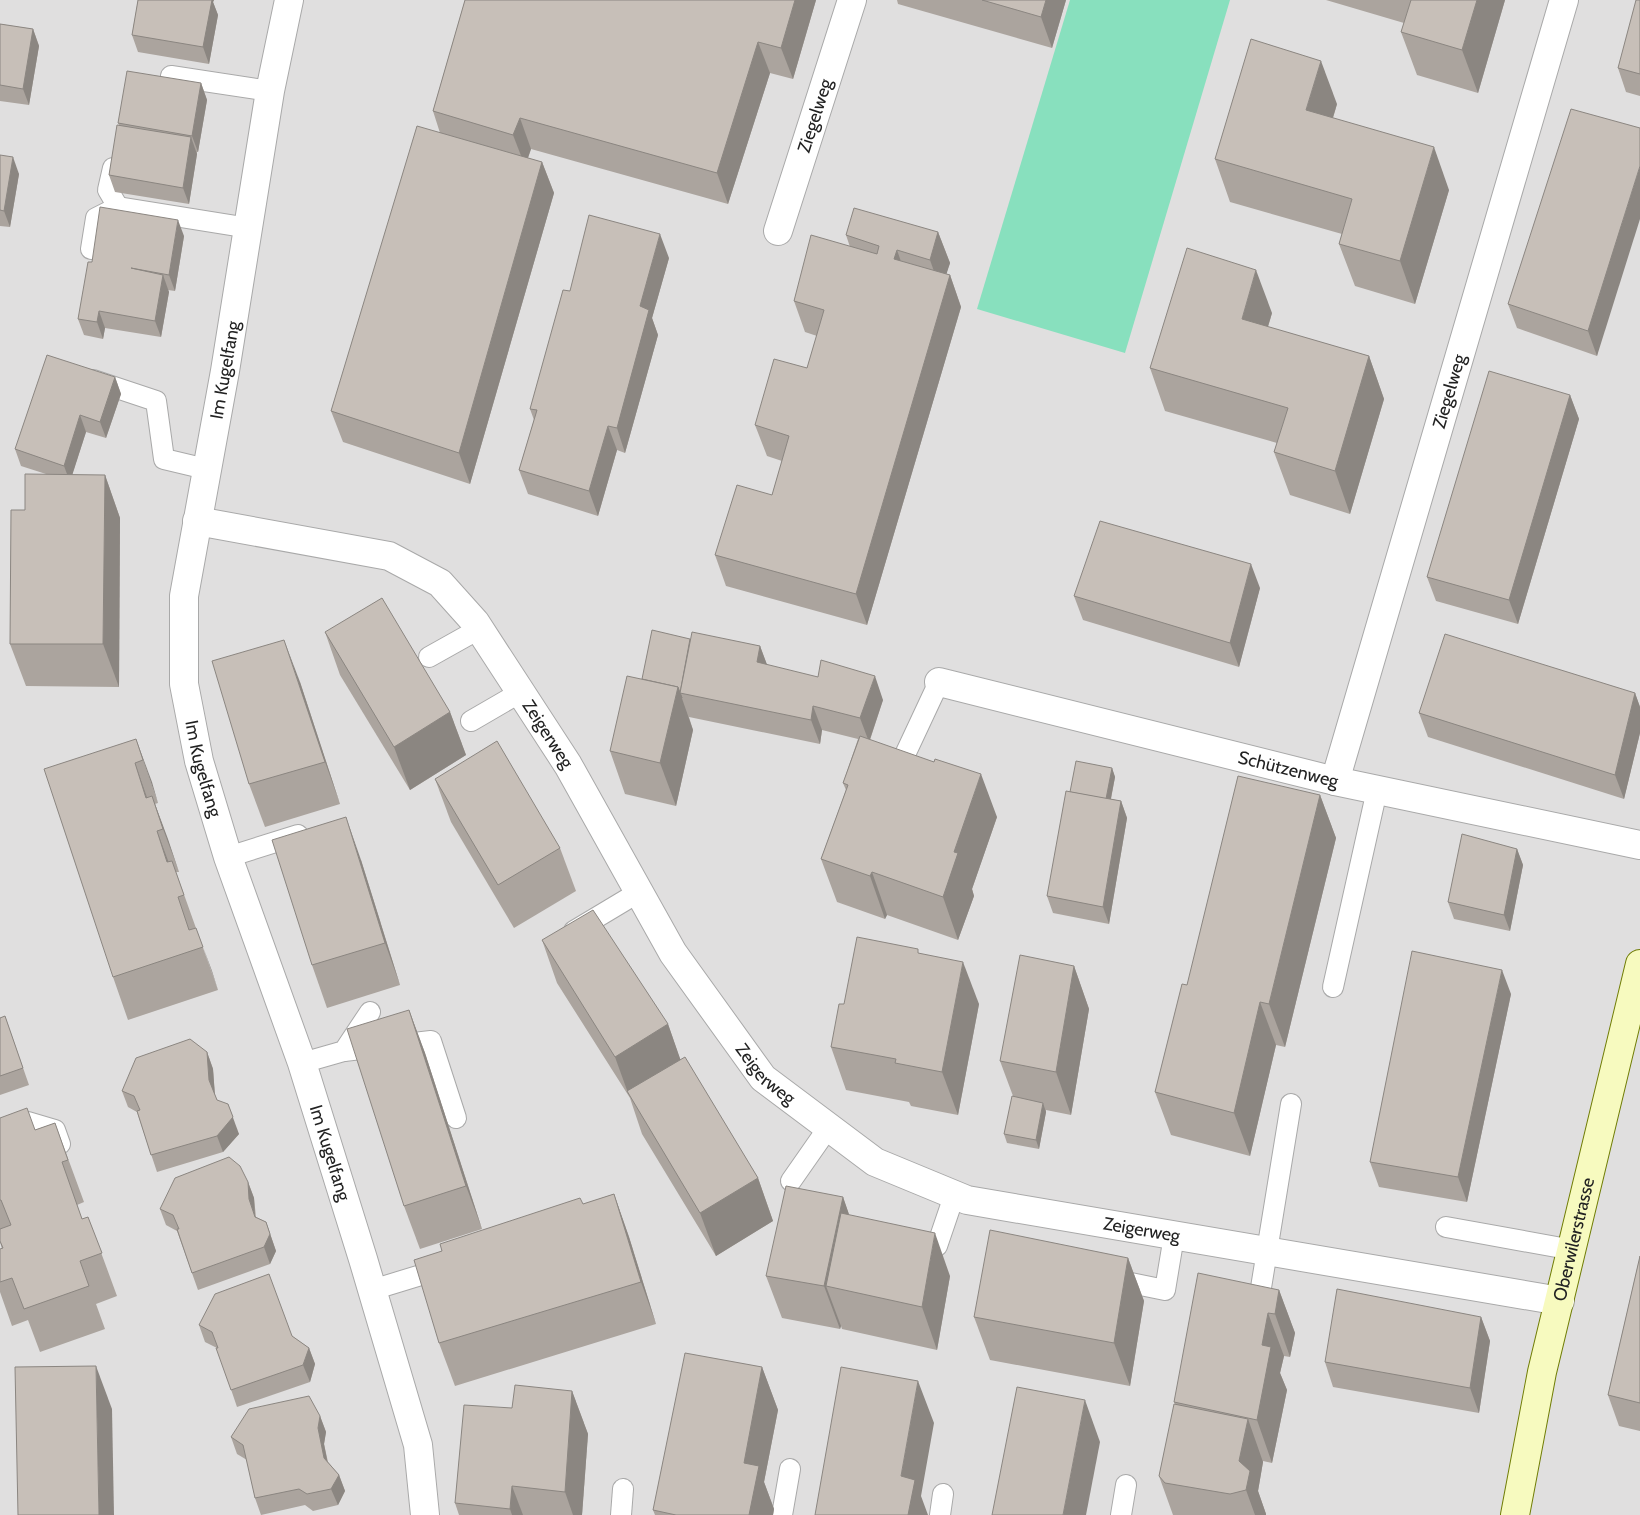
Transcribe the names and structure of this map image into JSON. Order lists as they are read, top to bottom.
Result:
{
  "streets": {
    "main road": ["Oberwilerstrasse"],
    "street": [
      "Ziegelweg",
      "Im Kugelfang",
      "Zeigerweg",
      "Schützenweg"
    ]
  },
  "crossings": [
    ["Ziegelweg", "Schützenweg"],
    ["Im Kugelfang", "Zeigerweg"],
    ["Zeigerweg", "Oberwilerstrasse"]
  ]
}
